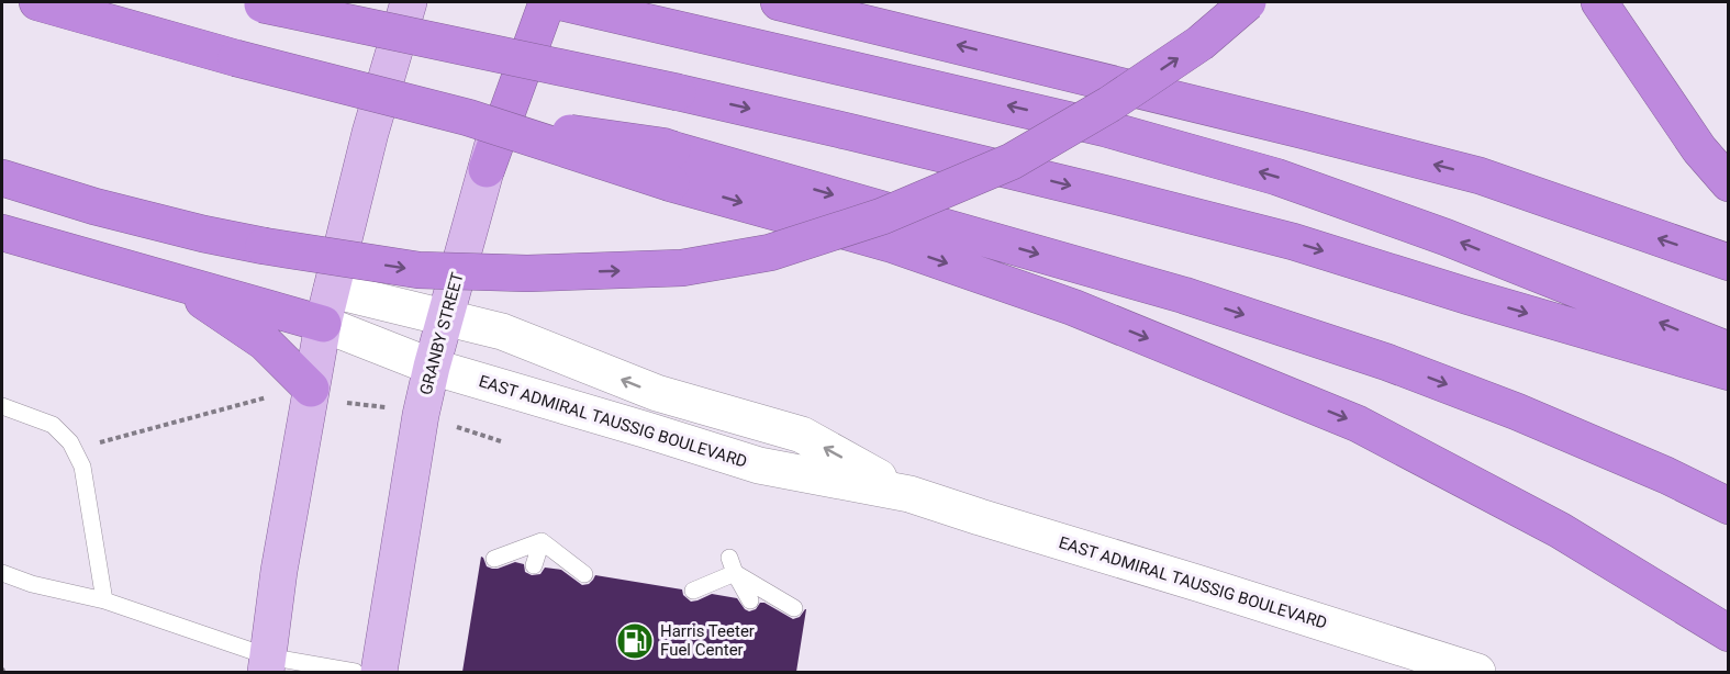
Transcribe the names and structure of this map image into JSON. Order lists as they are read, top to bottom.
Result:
{
  "streets": {
    "main road": ["GRANBY STREET", "EAST ADMIRAL TAUSSIG BOULEVARD"]
  },
  "crossings": [
    ["GRANBY STREET", "EAST ADMIRAL TAUSSIG BOULEVARD"]
  ],
  "places": {
    "fuel station": ["Harris Teeter Fuel Center"]
  }
}
